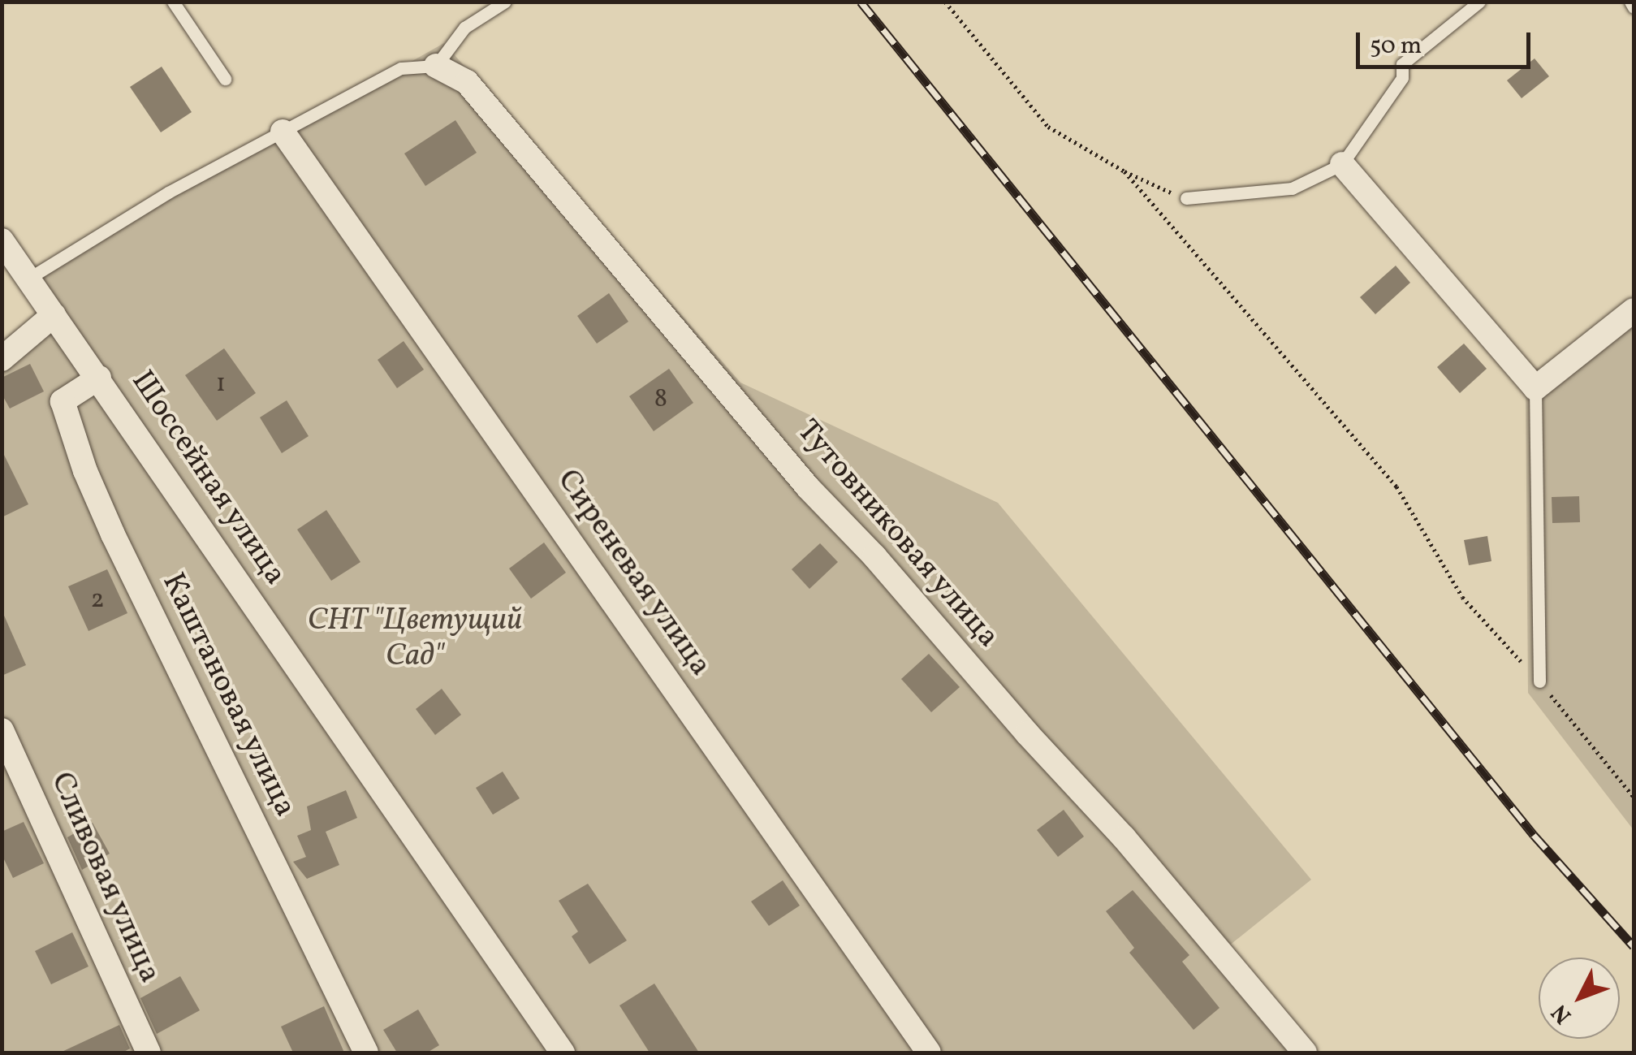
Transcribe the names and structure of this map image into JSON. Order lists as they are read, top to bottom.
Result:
{
  "streets": {
    "street": [
      "Шоссейная улица",
      "Тутовниковая улица",
      "Сиреневая улица",
      "Каштановая улица",
      "Сливовая улица"
    ]
  },
  "crossings": [
    ["Шоссейная улица", "Каштановая улица"]
  ],
  "parks": ["СНТ \"Цветущий Сад\""],
  "house_numbers": ["1", "8", "2"],
  "scale_bar": "50 m",
  "north": "bottom left"
}
